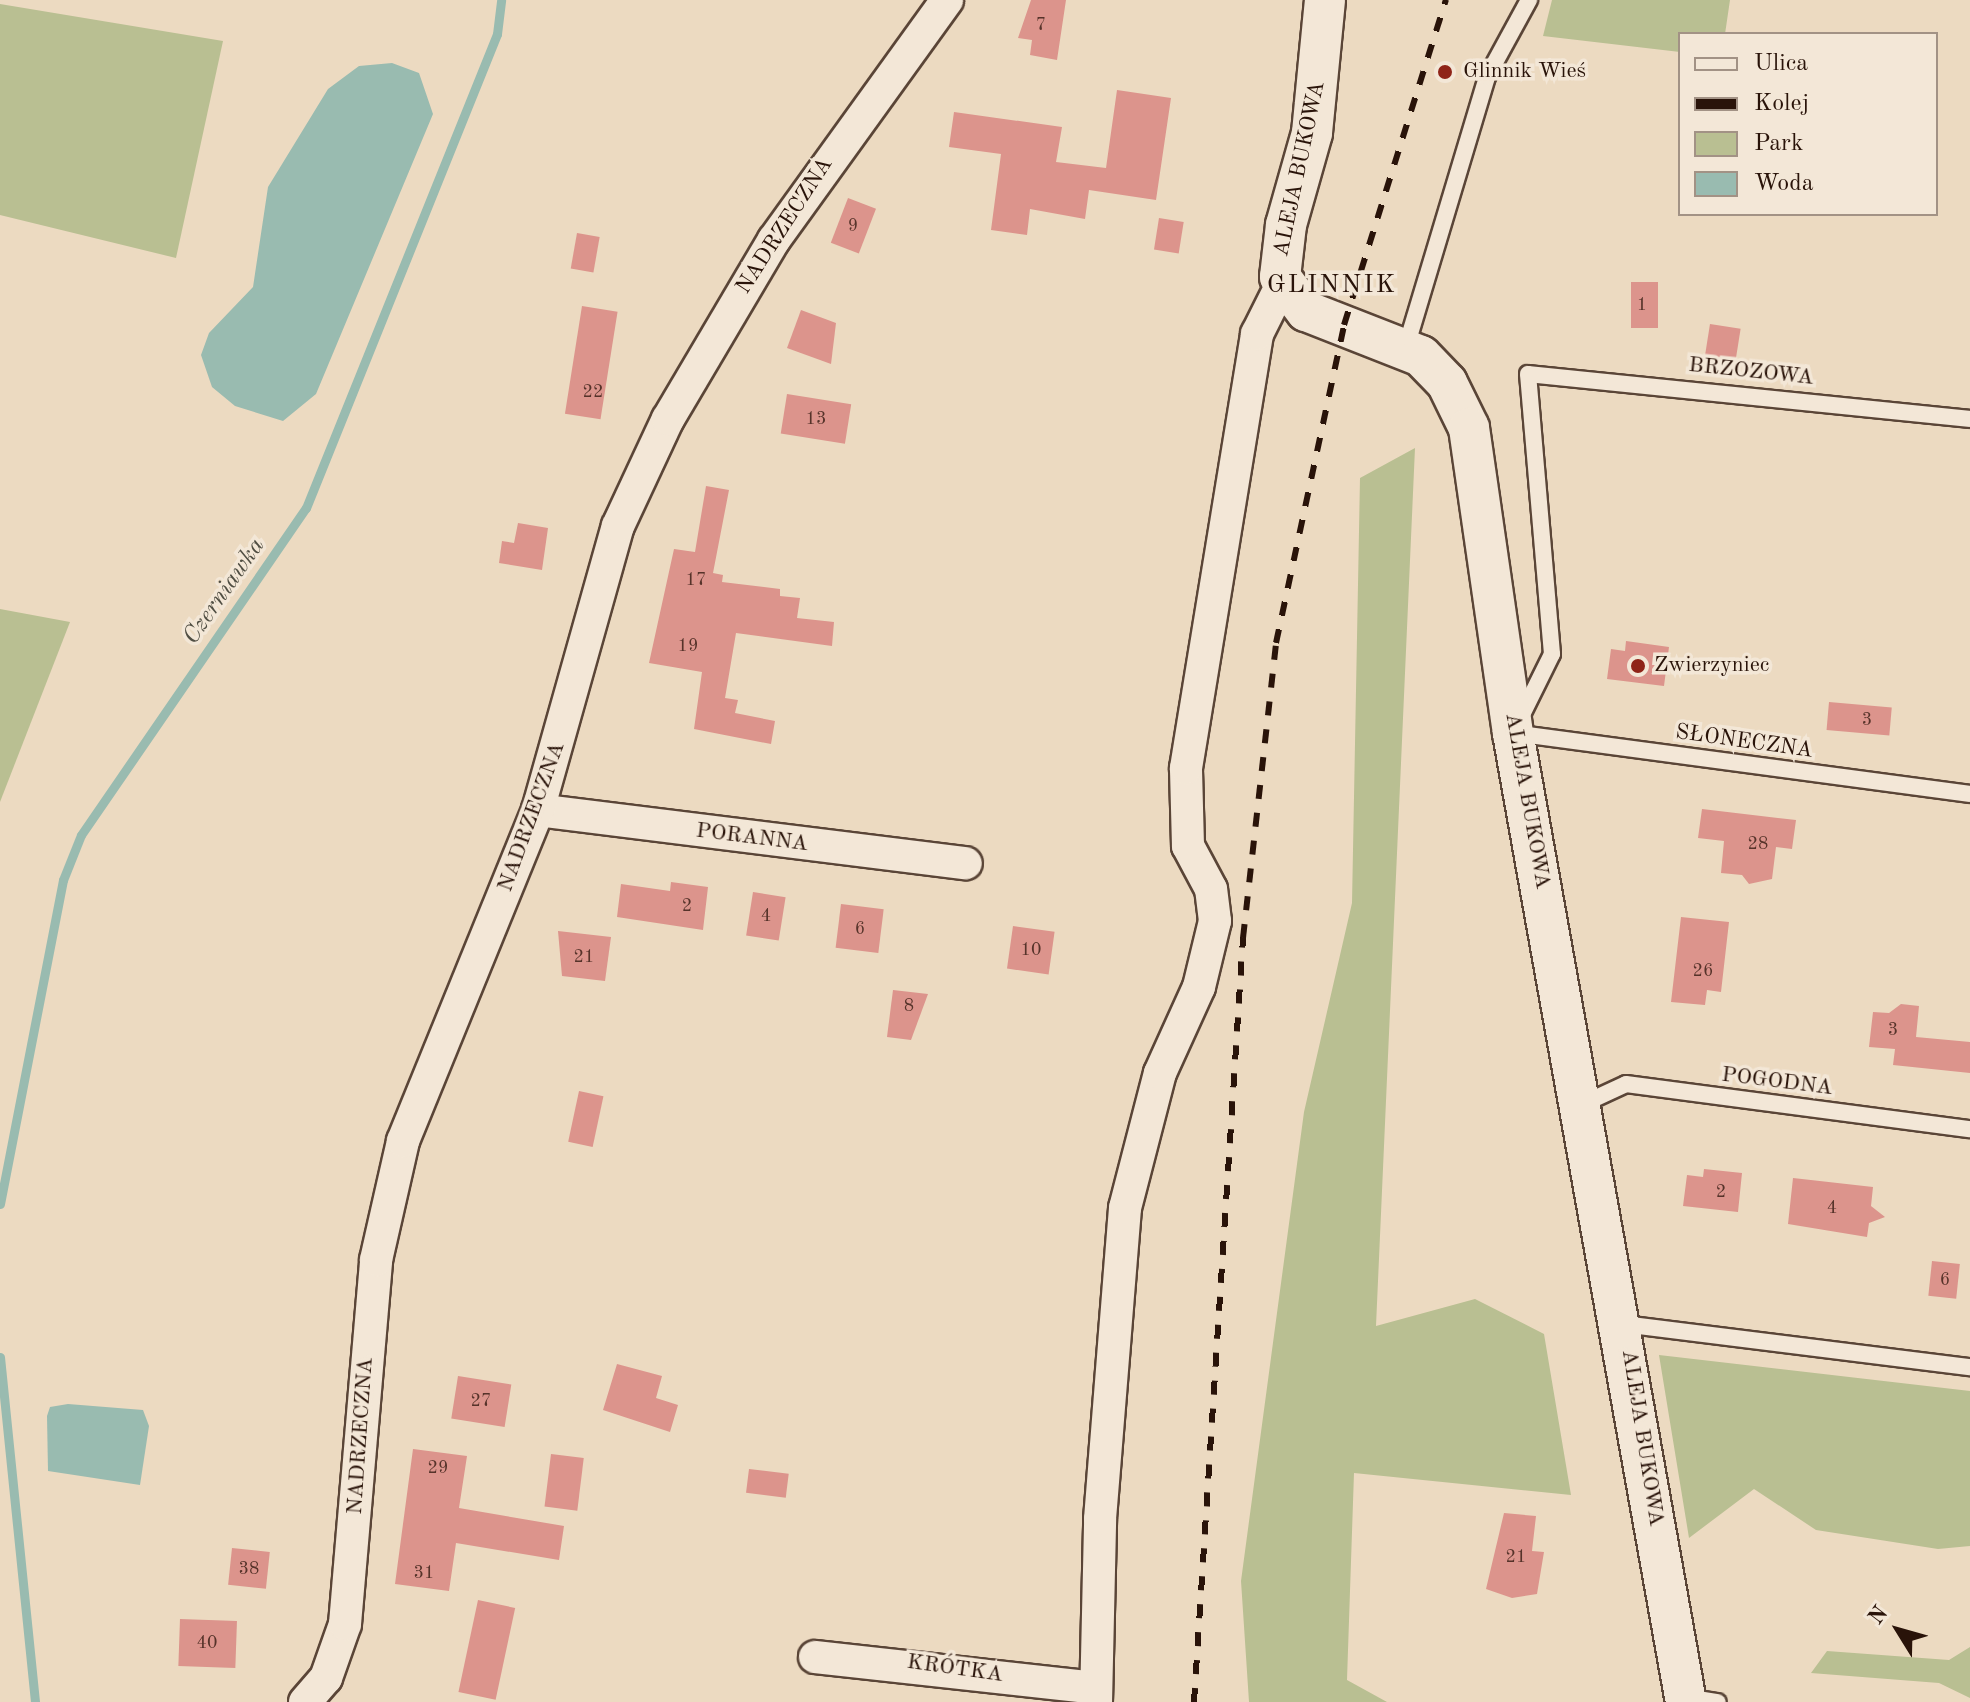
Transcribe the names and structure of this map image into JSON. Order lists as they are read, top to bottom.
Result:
{
  "streets": {
    "street": [
      "ALEJA BUKOWA",
      "NADRZECZNA",
      "PORANNA",
      "KRÓTKA"
    ],
    "lane": ["BRZOZOWA", "SŁONECZNA", "POGODNA"]
  },
  "crossings": [
    ["ALEJA BUKOWA", "BRZOZOWA"],
    ["ALEJA BUKOWA", "SŁONECZNA"],
    ["ALEJA BUKOWA", "POGODNA"],
    ["NADRZECZNA", "PORANNA"],
    ["BRZOZOWA", "SŁONECZNA"]
  ],
  "districts": ["GLINNIK"],
  "water": ["Czerniawka"],
  "places": ["Glinnik Wieś", "Zwierzyniec"],
  "house_numbers": [
    "7",
    "9",
    "1",
    "22",
    "13",
    "17",
    "19",
    "3",
    "28",
    "2",
    "4",
    "6",
    "10",
    "21",
    "26",
    "8",
    "3",
    "2",
    "4",
    "6",
    "27",
    "29",
    "21",
    "38",
    "31",
    "40"
  ],
  "legend": [
    "Ulica",
    "Kolej",
    "Park",
    "Woda"
  ],
  "north": "top left"
}
